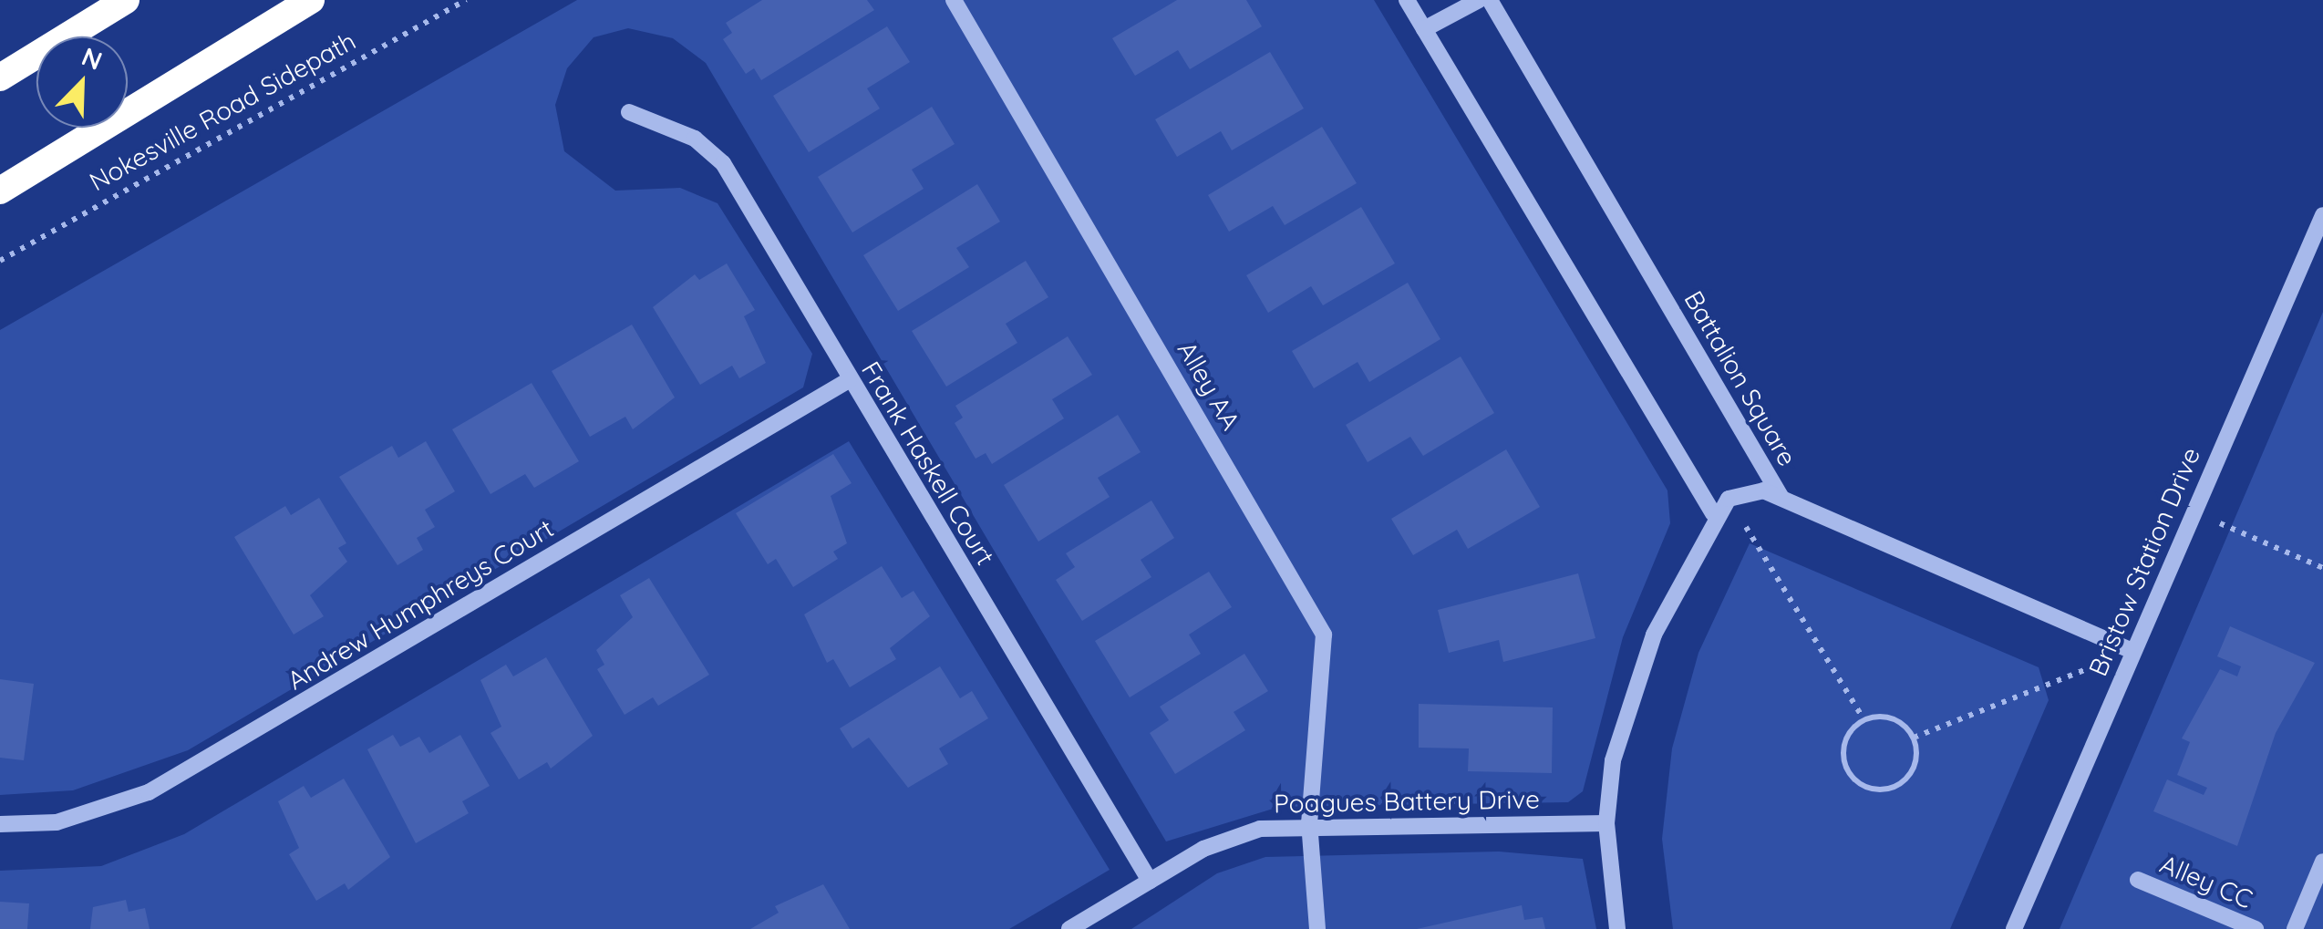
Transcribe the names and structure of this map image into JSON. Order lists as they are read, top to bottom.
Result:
{
  "streets": {
    "street": [
      "Battalion Square",
      "Alley AA",
      "Frank Haskell Court",
      "Bristow Station Drive",
      "Andrew Humphreys Court",
      "Poagues Battery Drive",
      "Alley CC"
    ],
    "path": ["Nokesville Road Sidepath"]
  },
  "crossings": [
    ["Battalion Square", "Bristow Station Drive"],
    ["Alley AA", "Poagues Battery Drive"],
    ["Frank Haskell Court", "Andrew Humphreys Court"],
    ["Frank Haskell Court", "Poagues Battery Drive"]
  ],
  "north": "top right"
}
